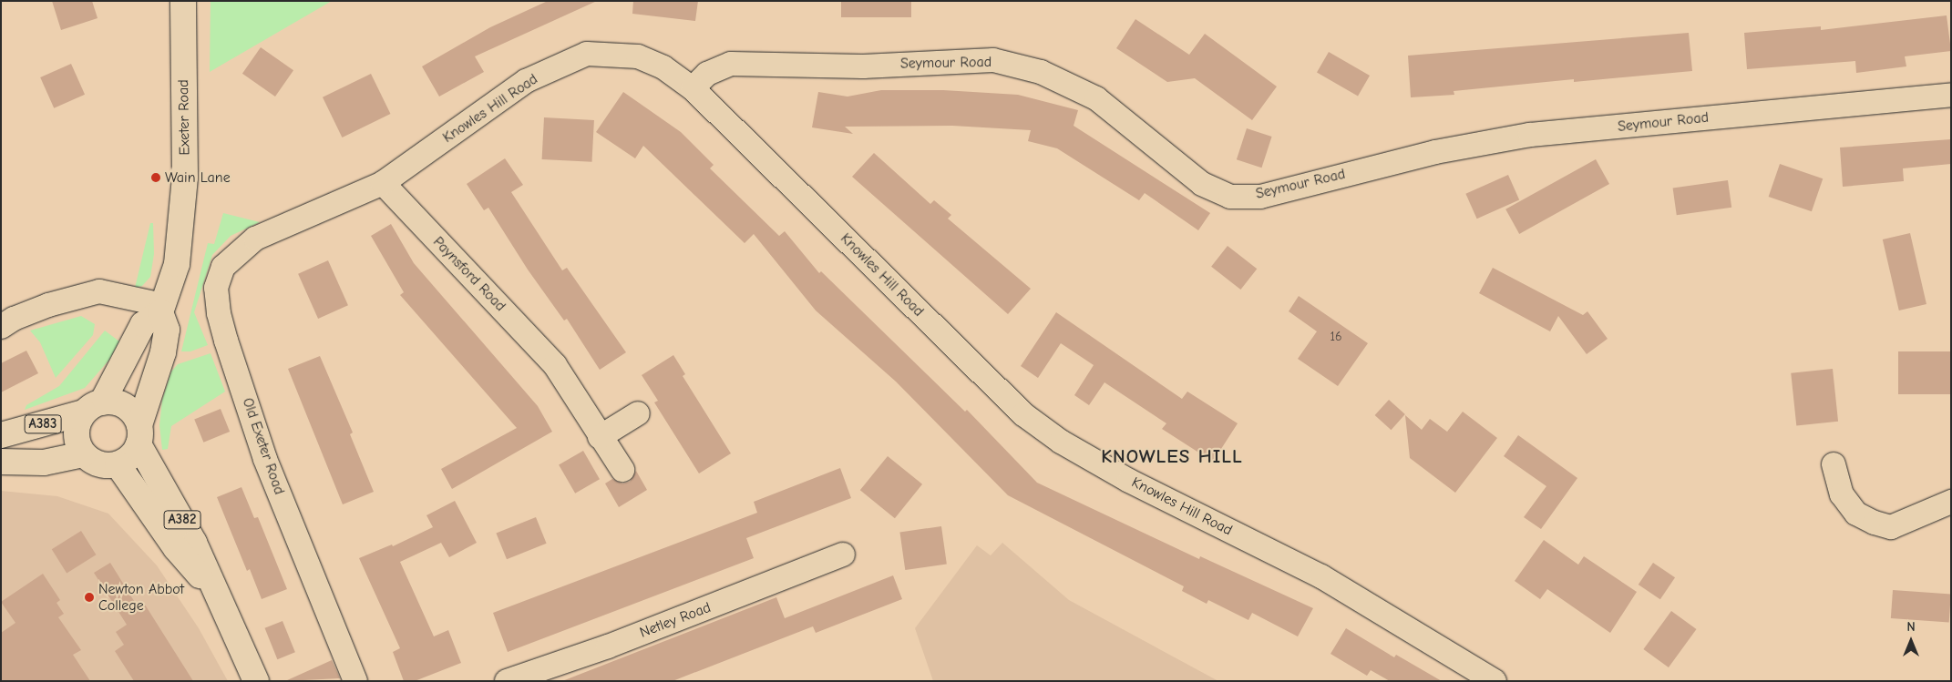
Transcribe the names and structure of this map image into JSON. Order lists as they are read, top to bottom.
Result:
{
  "streets": {
    "main road": ["Exeter Road", "A383", "A382"],
    "street": [
      "Seymour Road",
      "Knowles Hill Road",
      "Paynsford Road",
      "Old Exeter Road",
      "Netley Road"
    ]
  },
  "crossings": [
    ["Seymour Road", "Knowles Hill Road"],
    ["Knowles Hill Road", "Paynsford Road"],
    ["Knowles Hill Road", "Old Exeter Road"],
    ["A383", "A382"]
  ],
  "districts": ["KNOWLES HILL"],
  "places": ["Wain Lane", "Newton Abbot College"],
  "house_numbers": ["16"],
  "north": "top"
}
